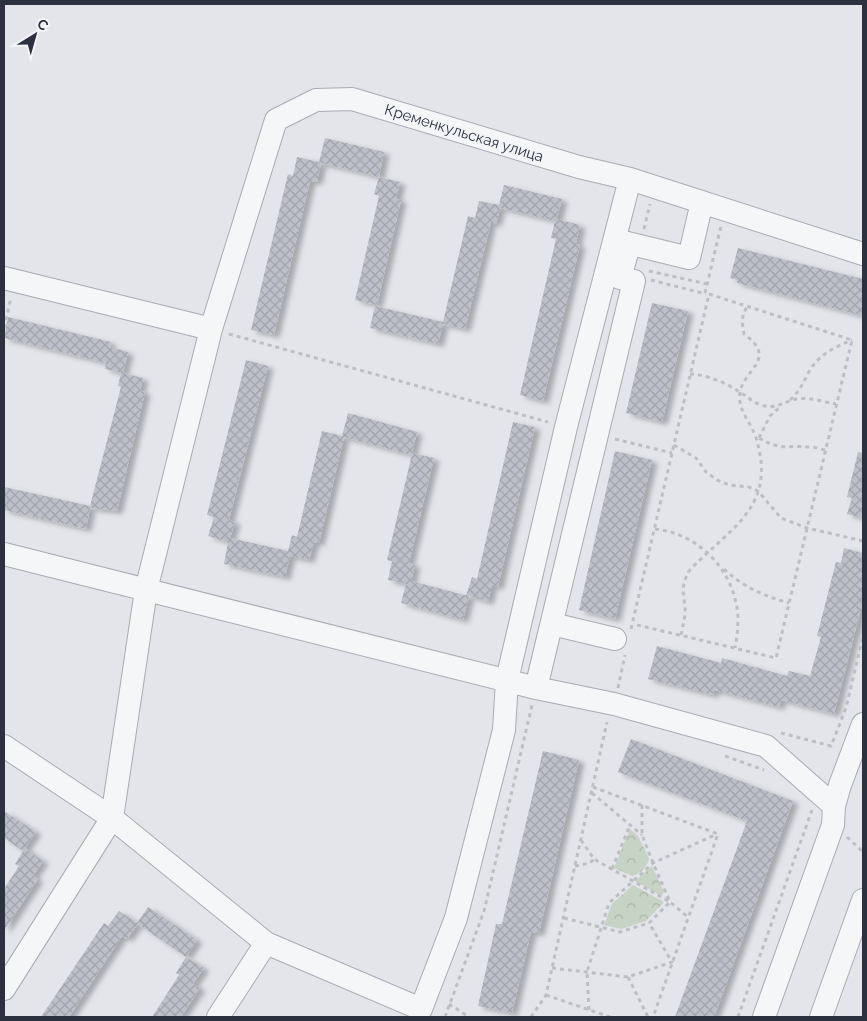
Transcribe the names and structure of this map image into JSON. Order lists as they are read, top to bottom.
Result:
{
  "streets": {
    "street": ["Кременкульская улица"]
  },
  "north": "top right"
}
